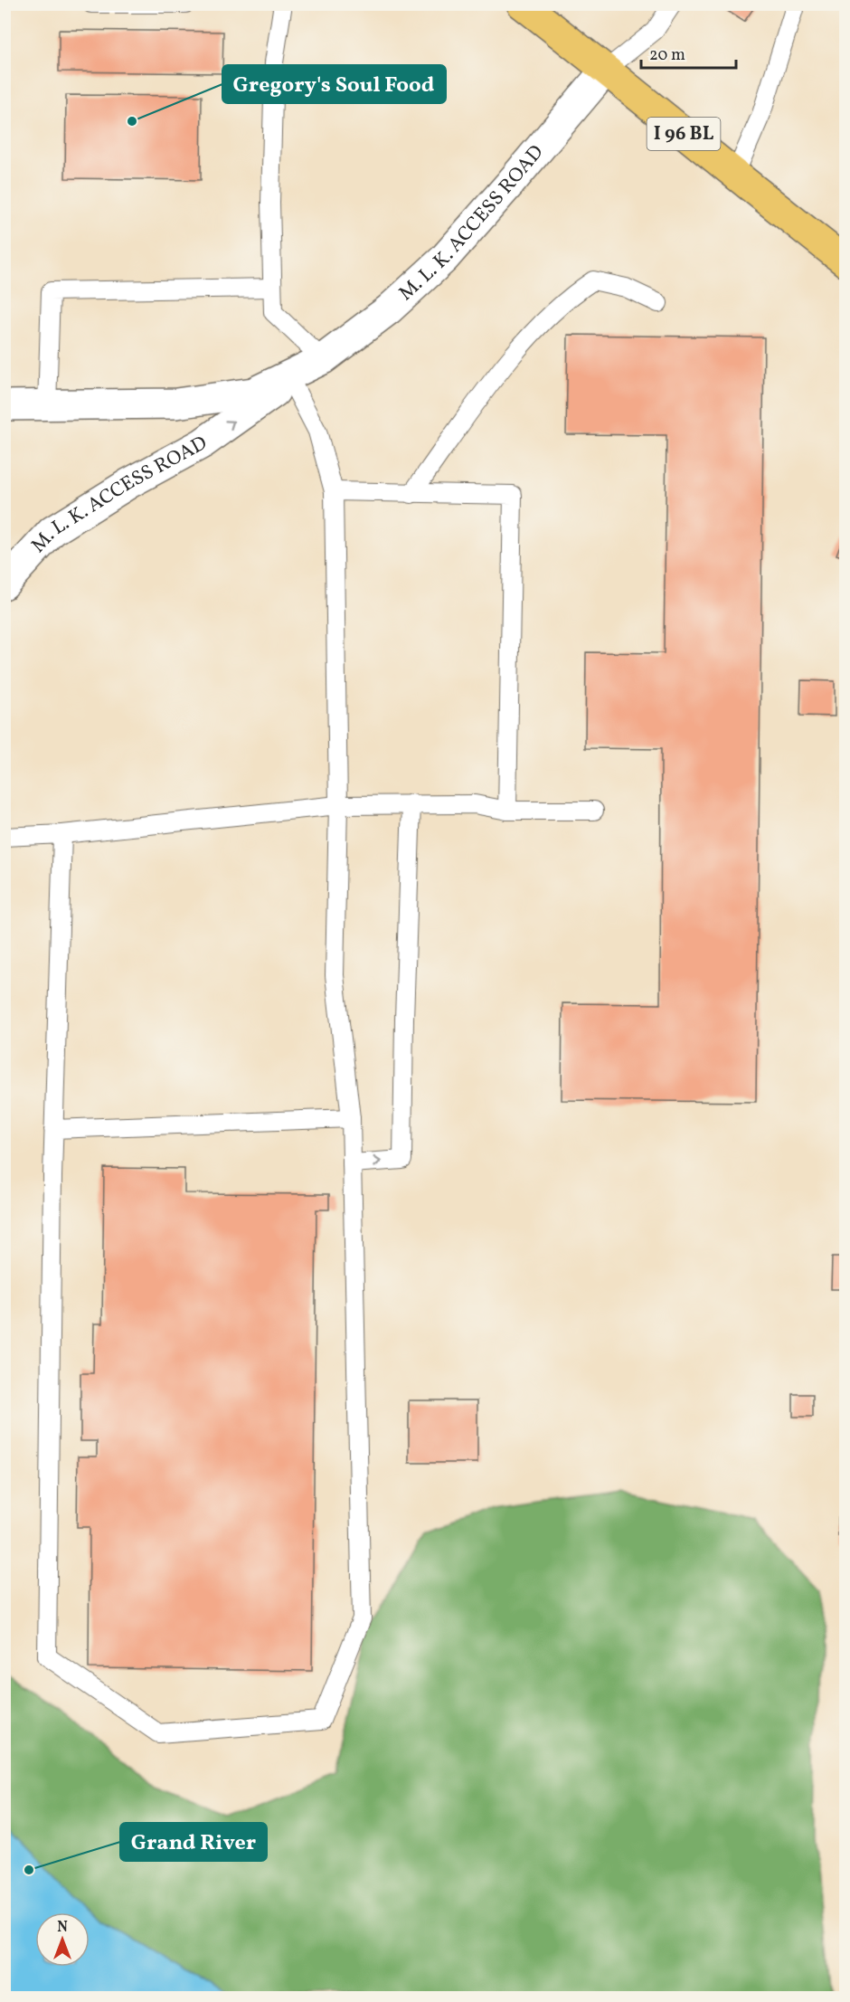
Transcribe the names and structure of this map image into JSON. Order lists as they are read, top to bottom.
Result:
{
  "streets": {
    "main road": ["I 96 BL"],
    "street": ["M. L. K. ACCESS ROAD"]
  },
  "crossings": [
    ["I 96 BL", "M. L. K. ACCESS ROAD"]
  ],
  "places": ["Gregory's Soul Food", "Grand River"],
  "scale_bar": "20 m",
  "north": "top"
}
